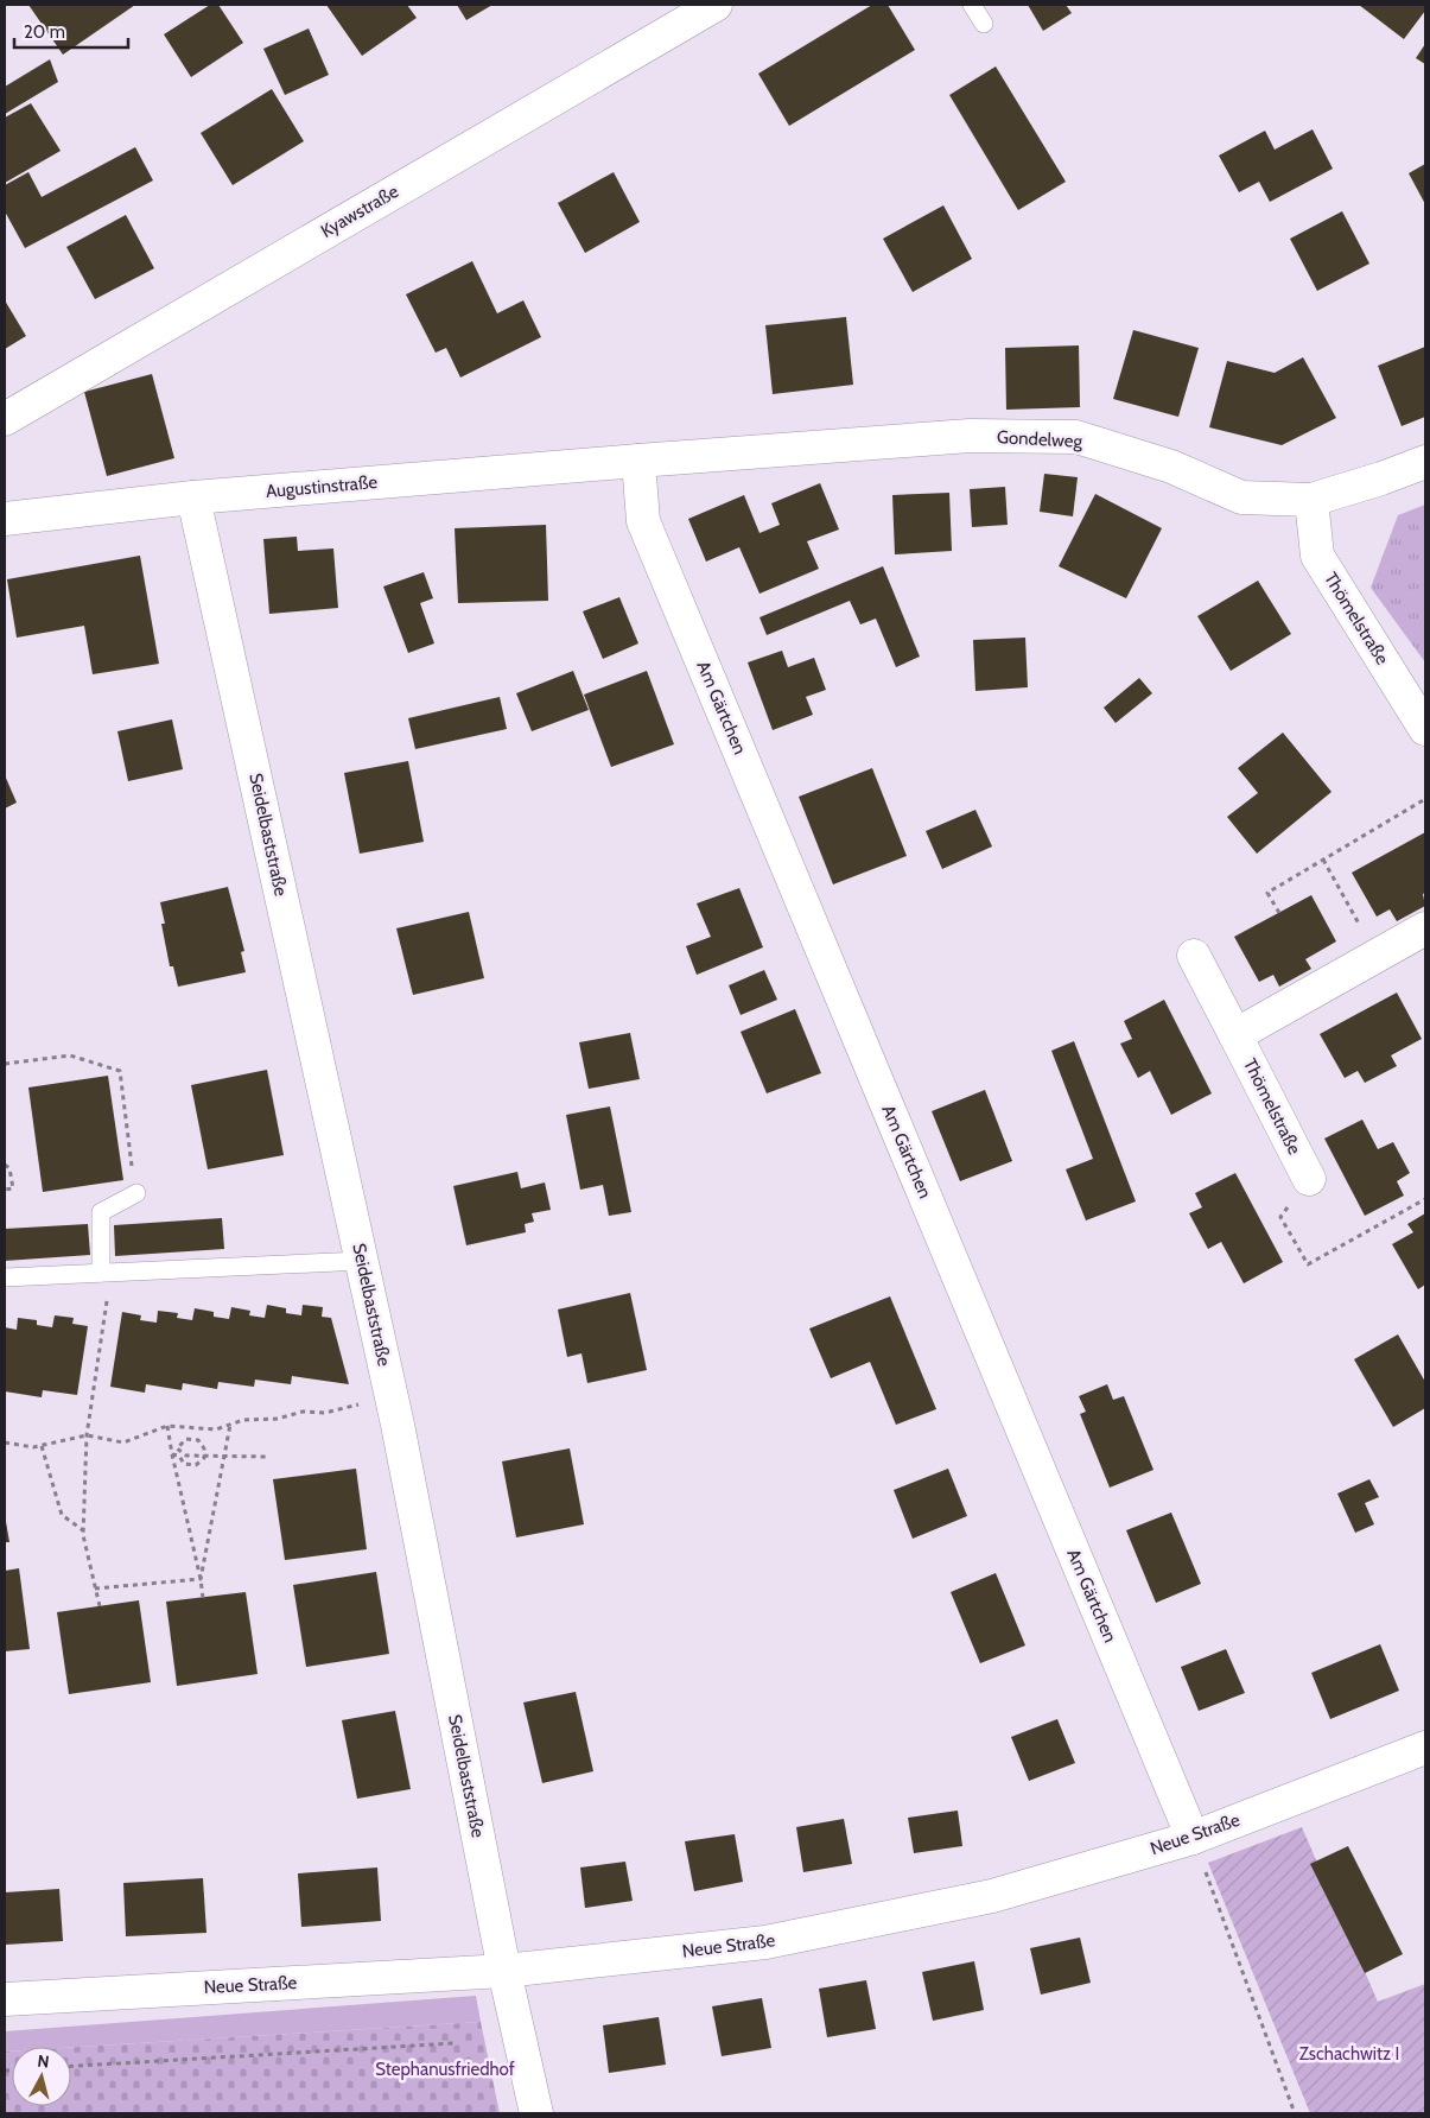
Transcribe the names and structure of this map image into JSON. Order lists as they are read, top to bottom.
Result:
{
  "streets": {
    "street": [
      "Kyawstraße",
      "Gondelweg",
      "Augustinstraße",
      "Thömelstraße",
      "Am Gärtchen",
      "Seidelbaststraße",
      "Neue Straße"
    ]
  },
  "crossings": [
    ["Gondelweg", "Augustinstraße"],
    ["Gondelweg", "Thömelstraße"],
    ["Gondelweg", "Am Gärtchen"],
    ["Augustinstraße", "Am Gärtchen"],
    ["Augustinstraße", "Seidelbaststraße"],
    ["Am Gärtchen", "Neue Straße"],
    ["Seidelbaststraße", "Neue Straße"]
  ],
  "parks": ["Zschachwitz I", "Stephanusfriedhof"],
  "scale_bar": "20 m",
  "north": "top"
}
